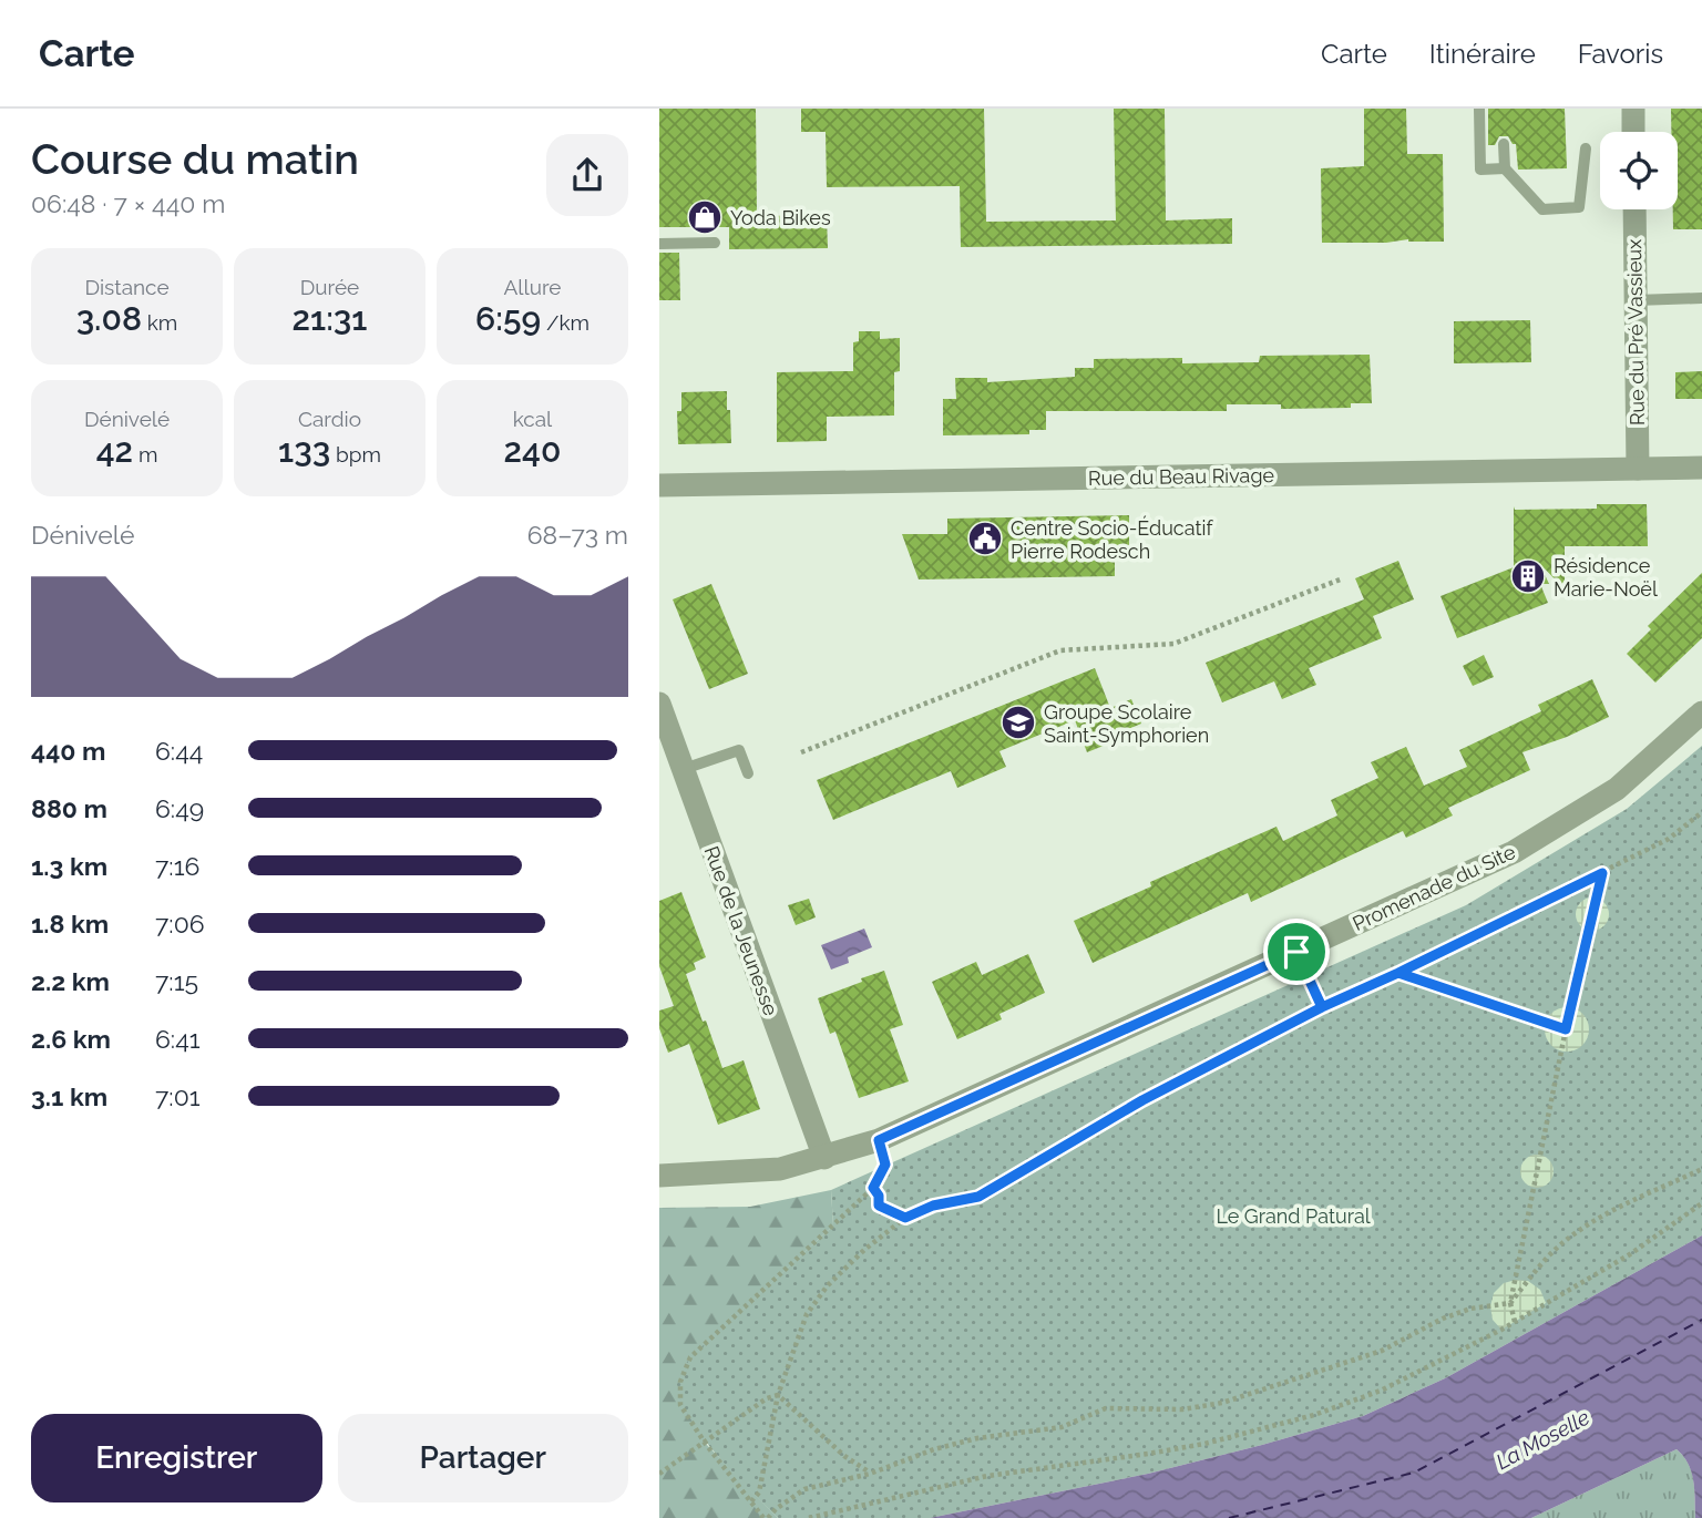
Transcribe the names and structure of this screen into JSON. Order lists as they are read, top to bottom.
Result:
{
  "streets": {
    "street": [
      "Rue du Pré Vassieux",
      "Rue du Beau Rivage",
      "Promenade du Site",
      "Rue de la Jeunesse"
    ]
  },
  "crossings": [
    ["Rue du Pré Vassieux", "Rue du Beau Rivage"],
    ["Promenade du Site", "Rue de la Jeunesse"]
  ],
  "water": ["La Moselle"],
  "parks": ["Le Grand Patural"],
  "places": {
    "shop": ["Yoda Bikes"],
    "public building": ["Centre Socio-Éducatif Pierre Rodesch"],
    "building": ["Résidence Marie-Noël"],
    "school or university": ["Groupe Scolaire Saint-Symphorien"]
  },
  "page": {
    "header": "Carte",
    "nav": ["Carte", "Itinéraire", "Favoris"],
    "heading": ["Course du matin", "06:48 · 7 × 440 m"],
    "stats": [
      ["Distance", "3.08 km"],
      ["Durée", "21:31"],
      ["Allure", "6:59 /km"],
      ["Dénivelé", "42 m"],
      ["Cardio", "133 bpm"],
      ["kcal", "240"]
    ],
    "chart": ["Dénivelé", "68–73 m"],
    "list": [
      {
        "name": "440 m",
        "note": "6:44"
      },
      {
        "name": "880 m",
        "note": "6:49"
      },
      {
        "name": "1.3 km",
        "note": "7:16"
      },
      {
        "name": "1.8 km",
        "note": "7:06"
      },
      {
        "name": "2.2 km",
        "note": "7:15"
      },
      {
        "name": "2.6 km",
        "note": "6:41"
      },
      {
        "name": "3.1 km",
        "note": "7:01"
      }
    ],
    "buttons": ["Enregistrer", "Partager"]
  }
}
